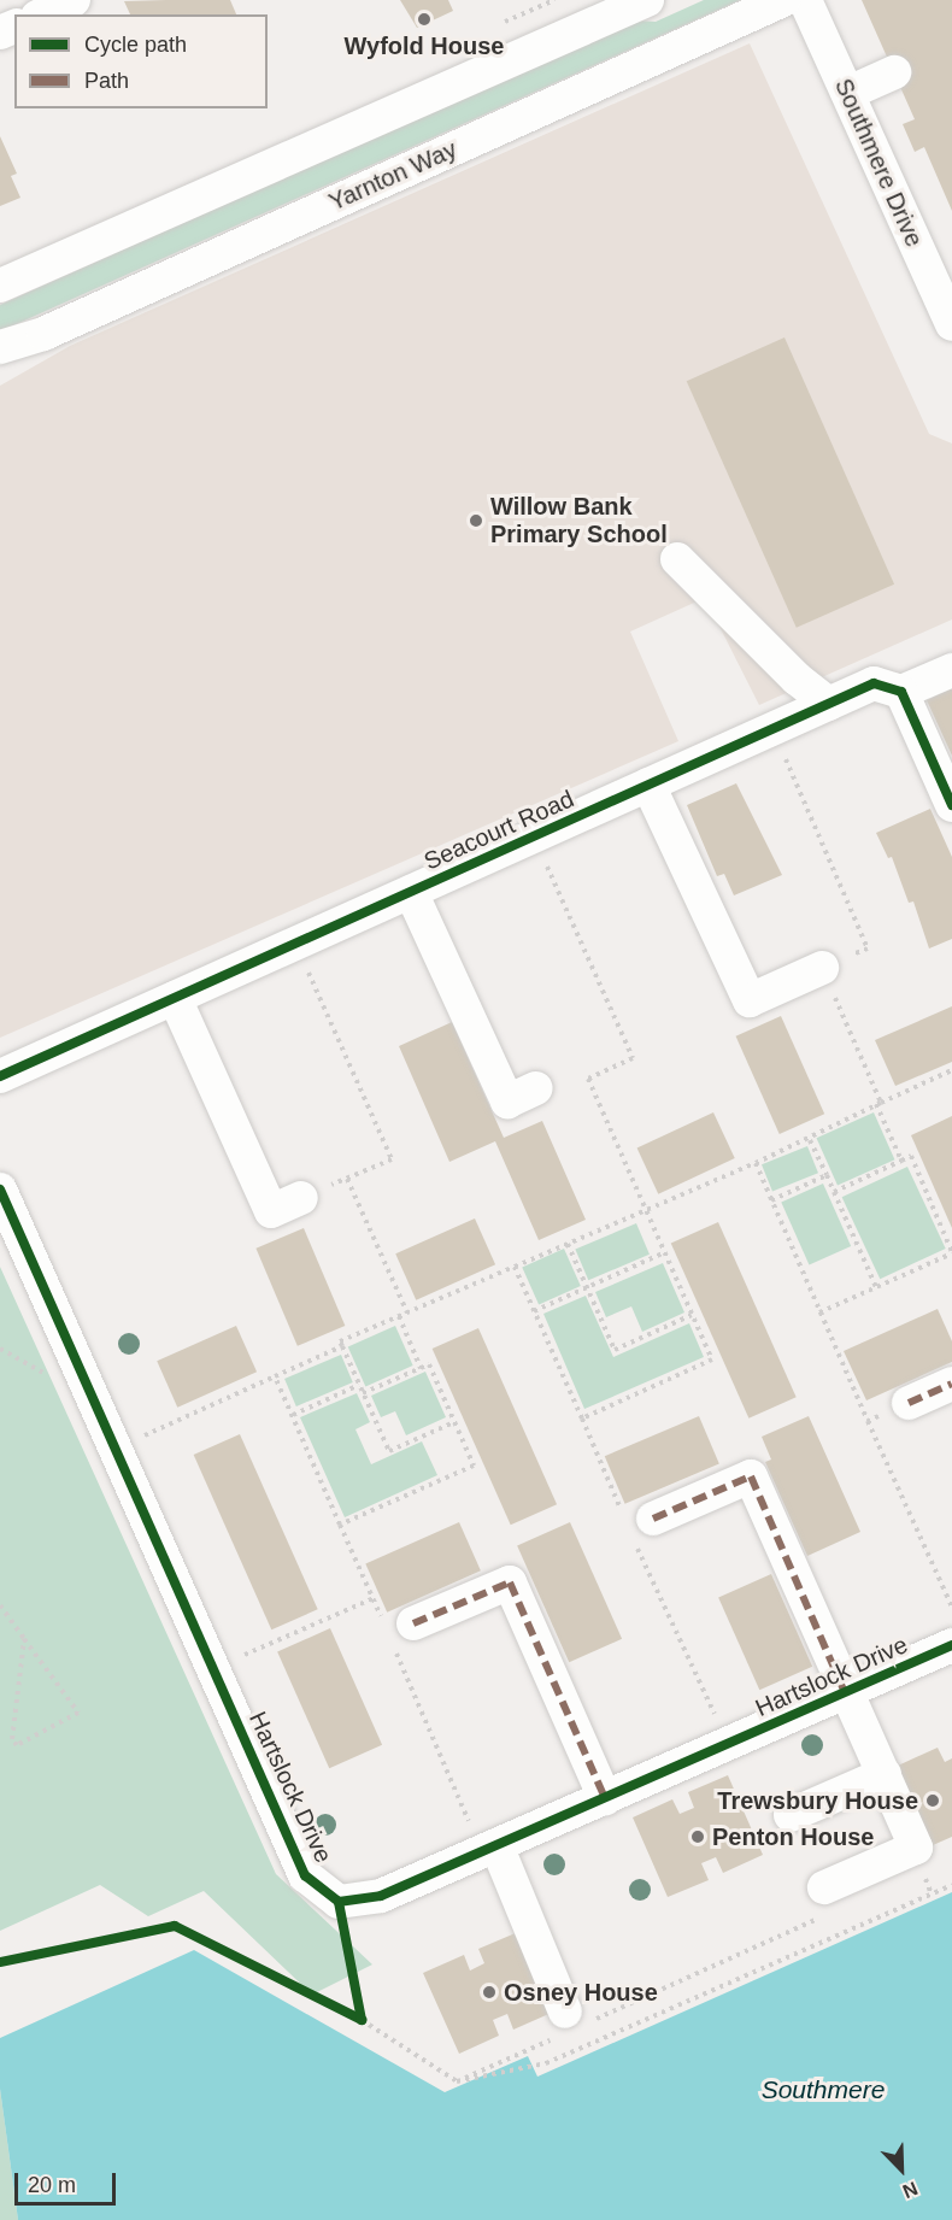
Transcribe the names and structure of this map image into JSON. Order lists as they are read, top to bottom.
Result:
{
  "streets": {
    "street": [
      "Southmere Drive",
      "Yarnton Way",
      "Seacourt Road",
      "Hartslock Drive"
    ]
  },
  "water": ["Southmere"],
  "places": [
    "Wyfold House",
    "Willow Bank Primary School",
    "Trewsbury House",
    "Penton House",
    "Osney House"
  ],
  "legend": ["Cycle path", "Path"],
  "scale_bar": "20 m",
  "north": "bottom right"
}
